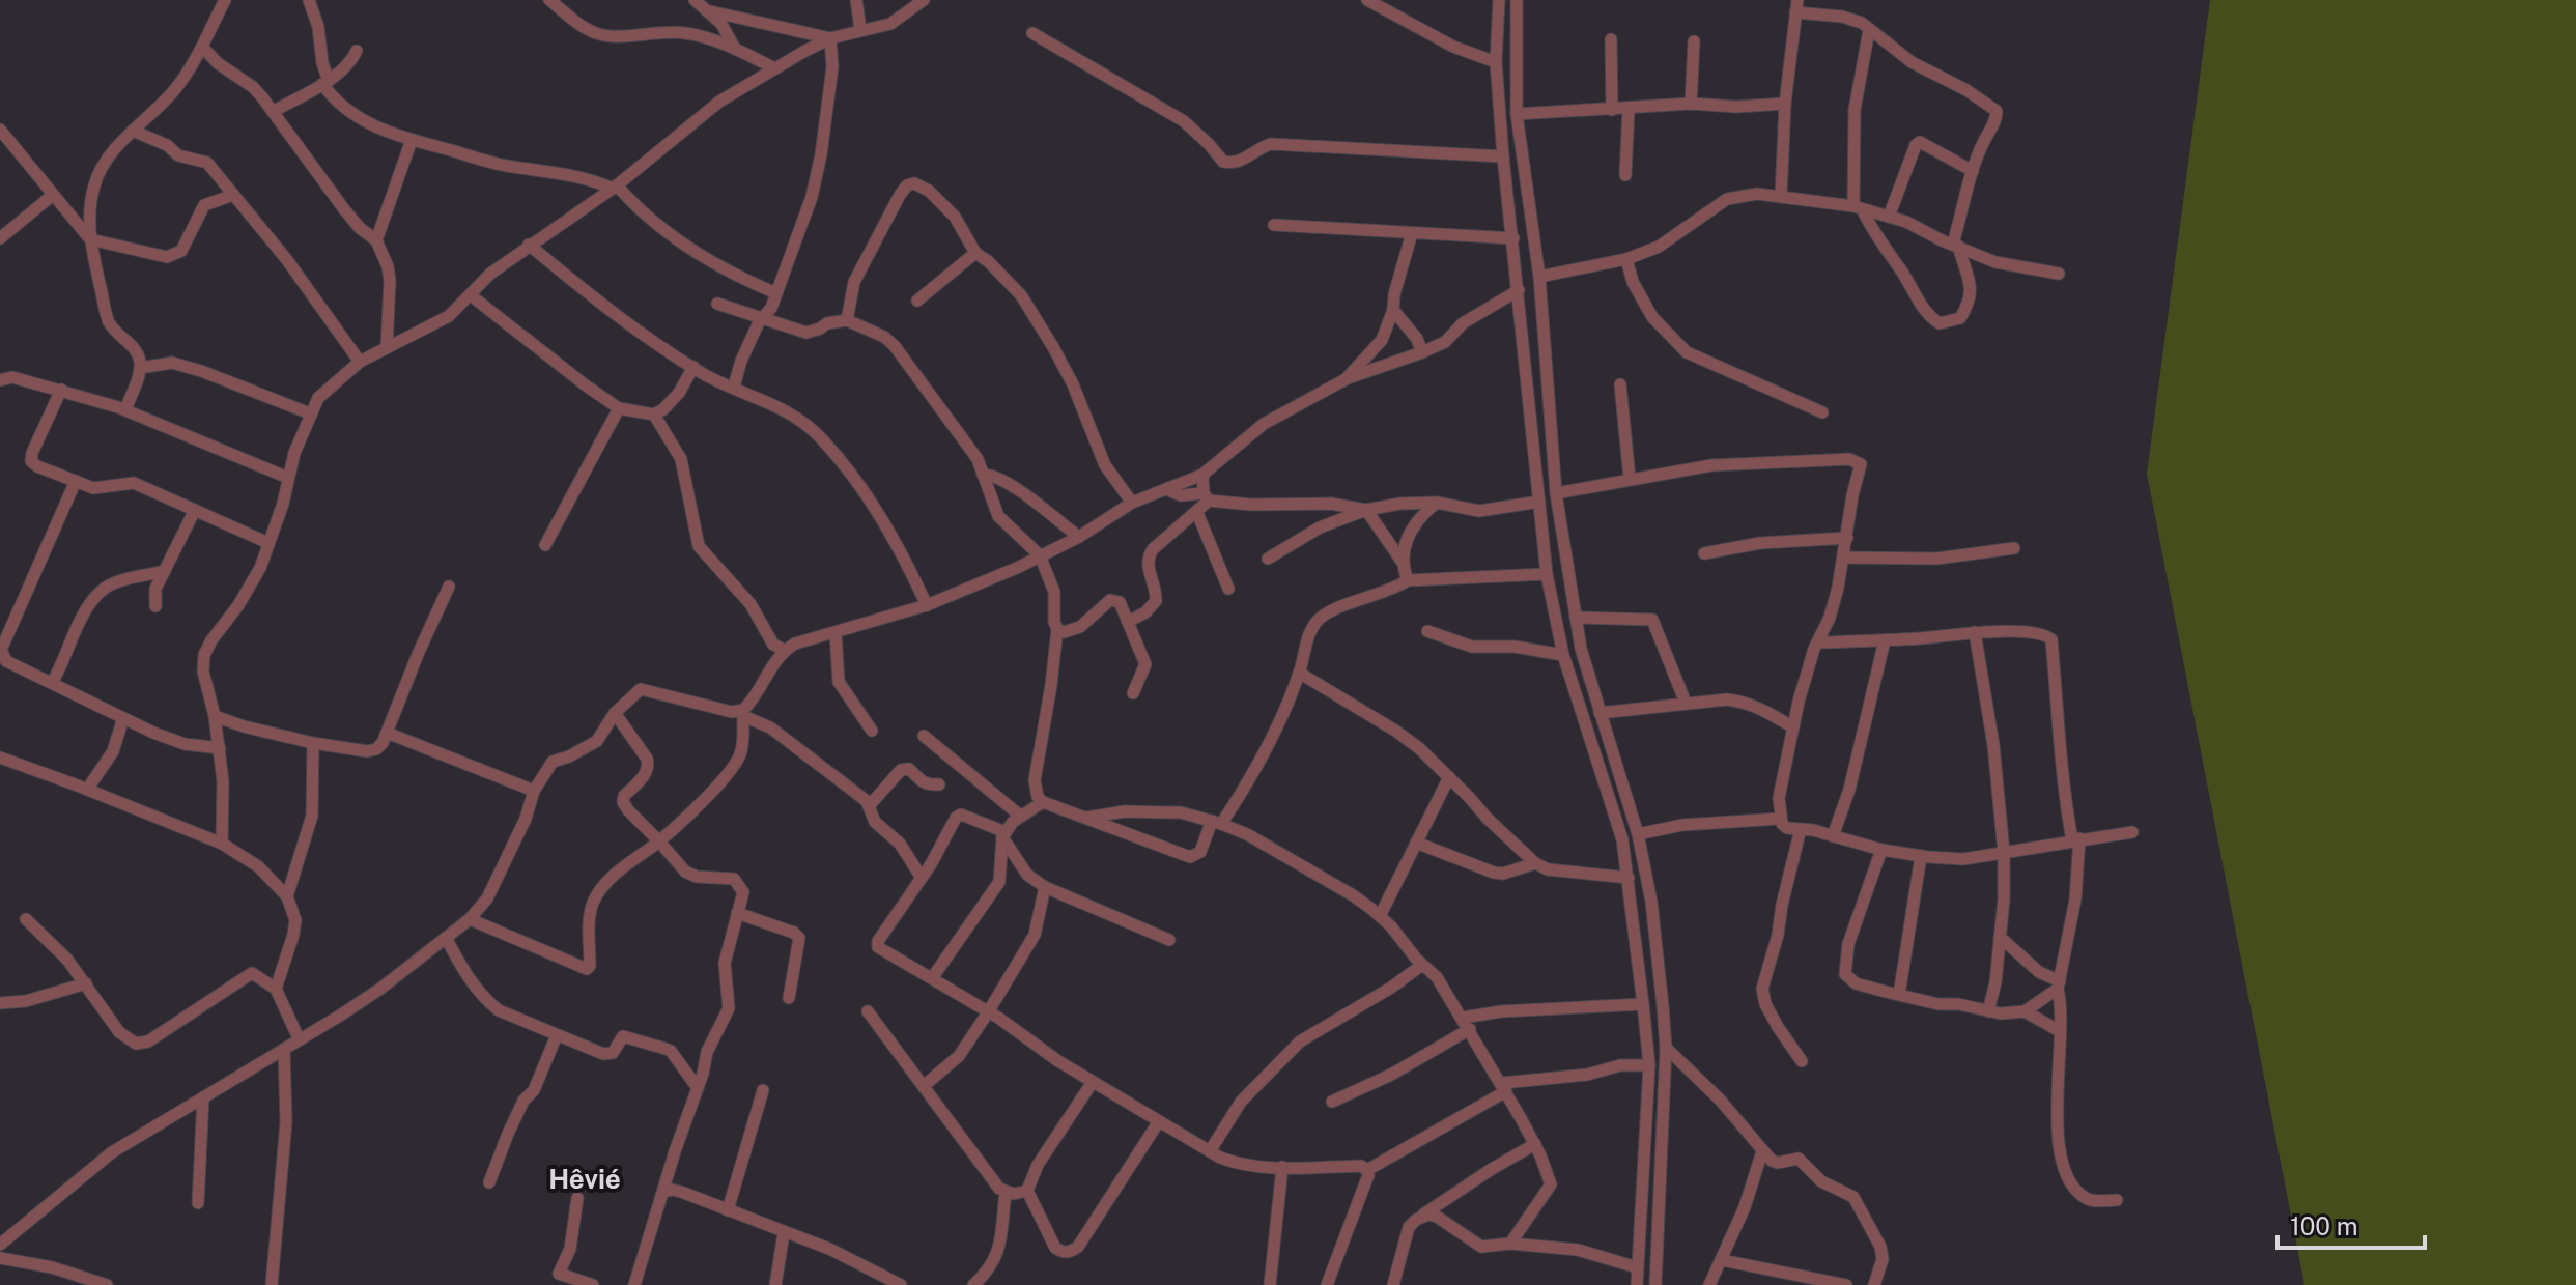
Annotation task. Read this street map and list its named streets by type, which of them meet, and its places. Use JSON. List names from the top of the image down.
{
  "districts": ["Hêvié"],
  "scale_bar": "100 m"
}
